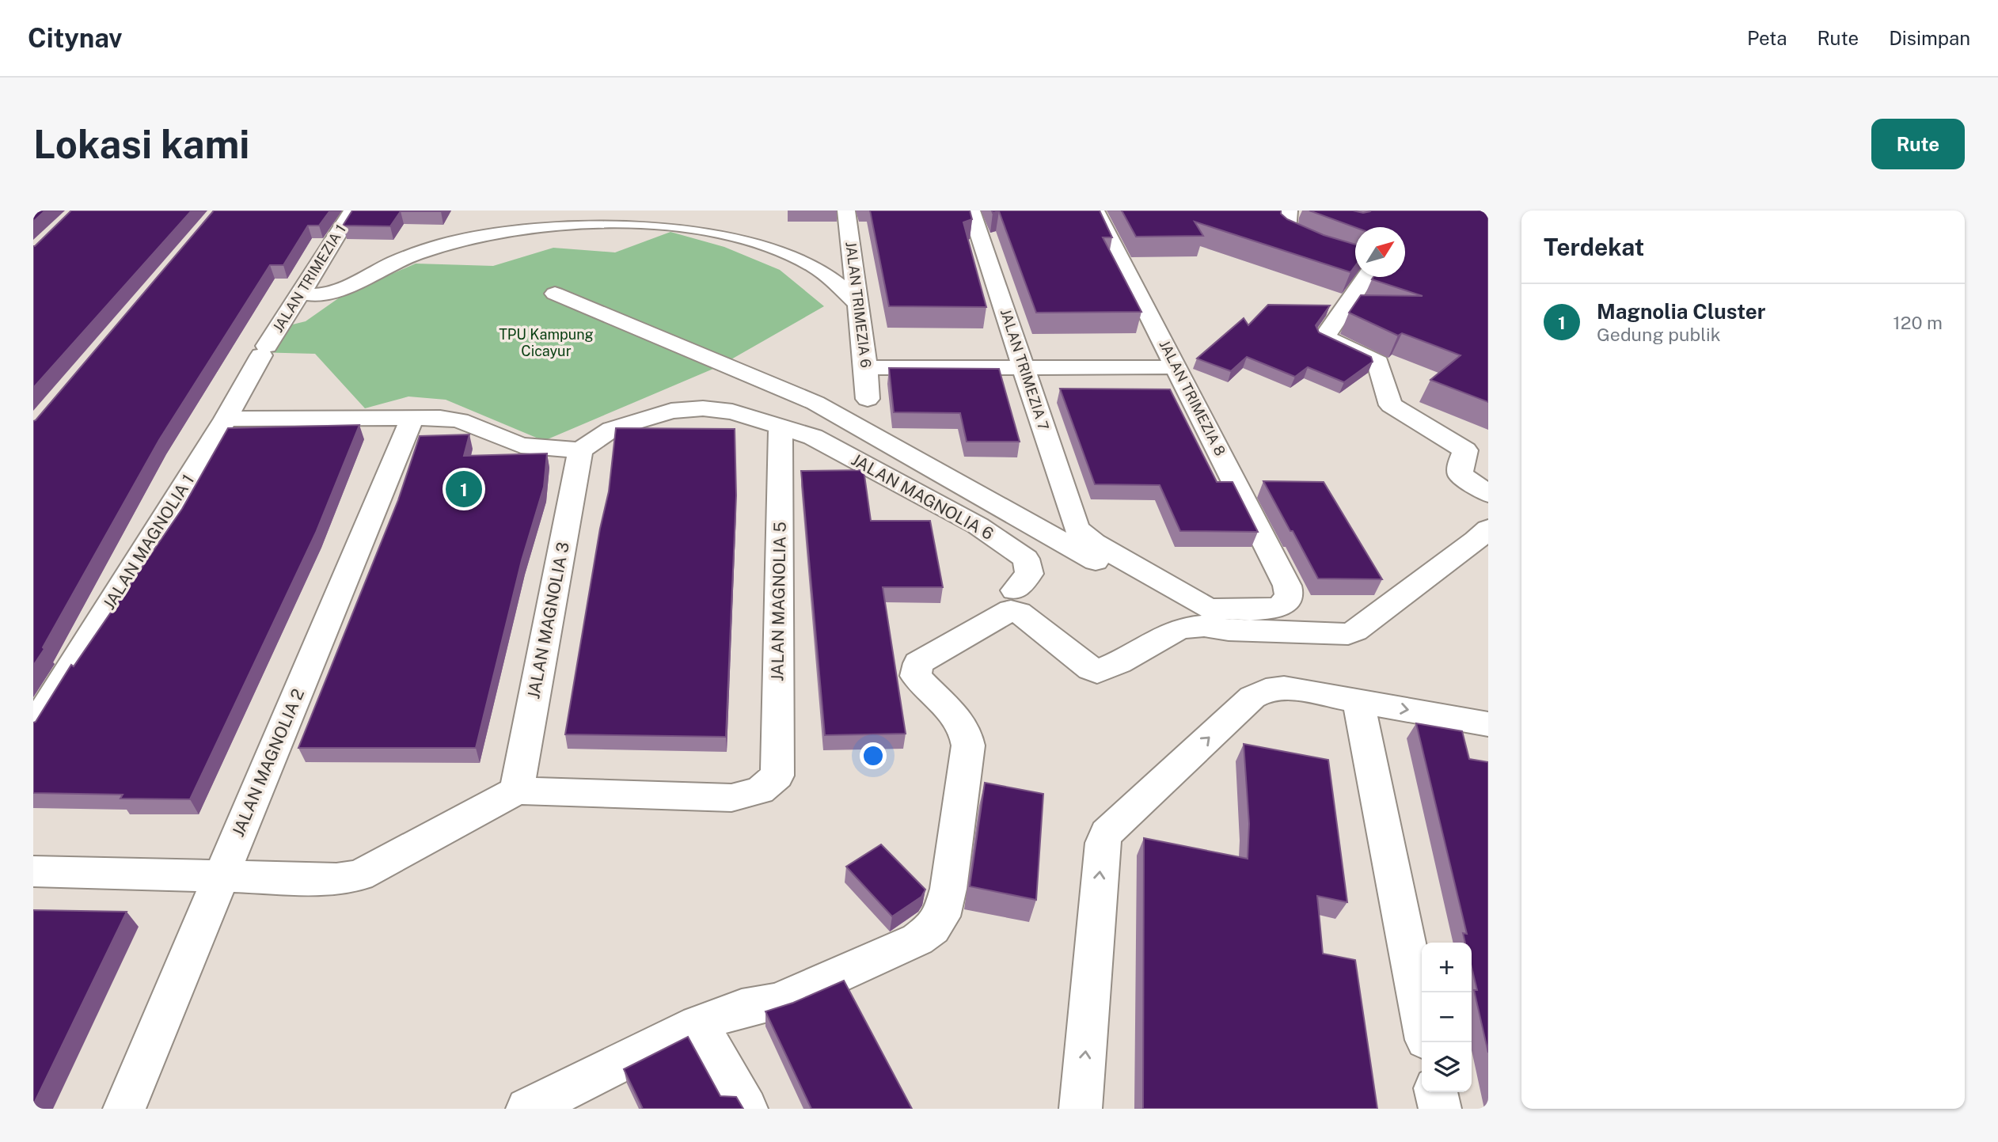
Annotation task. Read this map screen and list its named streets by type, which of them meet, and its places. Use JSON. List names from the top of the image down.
{
  "streets": {
    "street": [
      "JALAN TRIMEZIA 1",
      "JALAN TRIMEZIA 6",
      "JALAN TRIMEZIA 7",
      "JALAN TRIMEZIA 8",
      "JALAN MAGNOLIA 6",
      "JALAN MAGNOLIA 1",
      "JALAN MAGNOLIA 5",
      "JALAN MAGNOLIA 3",
      "JALAN MAGNOLIA 2"
    ]
  },
  "crossings": [
    ["JALAN TRIMEZIA 1", "JALAN MAGNOLIA 1"],
    ["JALAN TRIMEZIA 7", "JALAN TRIMEZIA 8"],
    ["JALAN MAGNOLIA 6", "JALAN MAGNOLIA 5"],
    ["JALAN MAGNOLIA 5", "JALAN MAGNOLIA 3"]
  ],
  "parks": ["TPU Kampung Cicayur"],
  "north": "top right",
  "page": {
    "header": "Citynav",
    "nav": ["Peta", "Rute", "Disimpan"],
    "buttons": "Rute",
    "title": "Lokasi kami",
    "heading": "Terdekat",
    "list": [
      {
        "mark": "1",
        "name": "Magnolia Cluster",
        "note": "Gedung publik",
        "value": "120 m"
      }
    ],
    "pins": "1",
    "map_buttons": ["+", "−"]
  }
}
